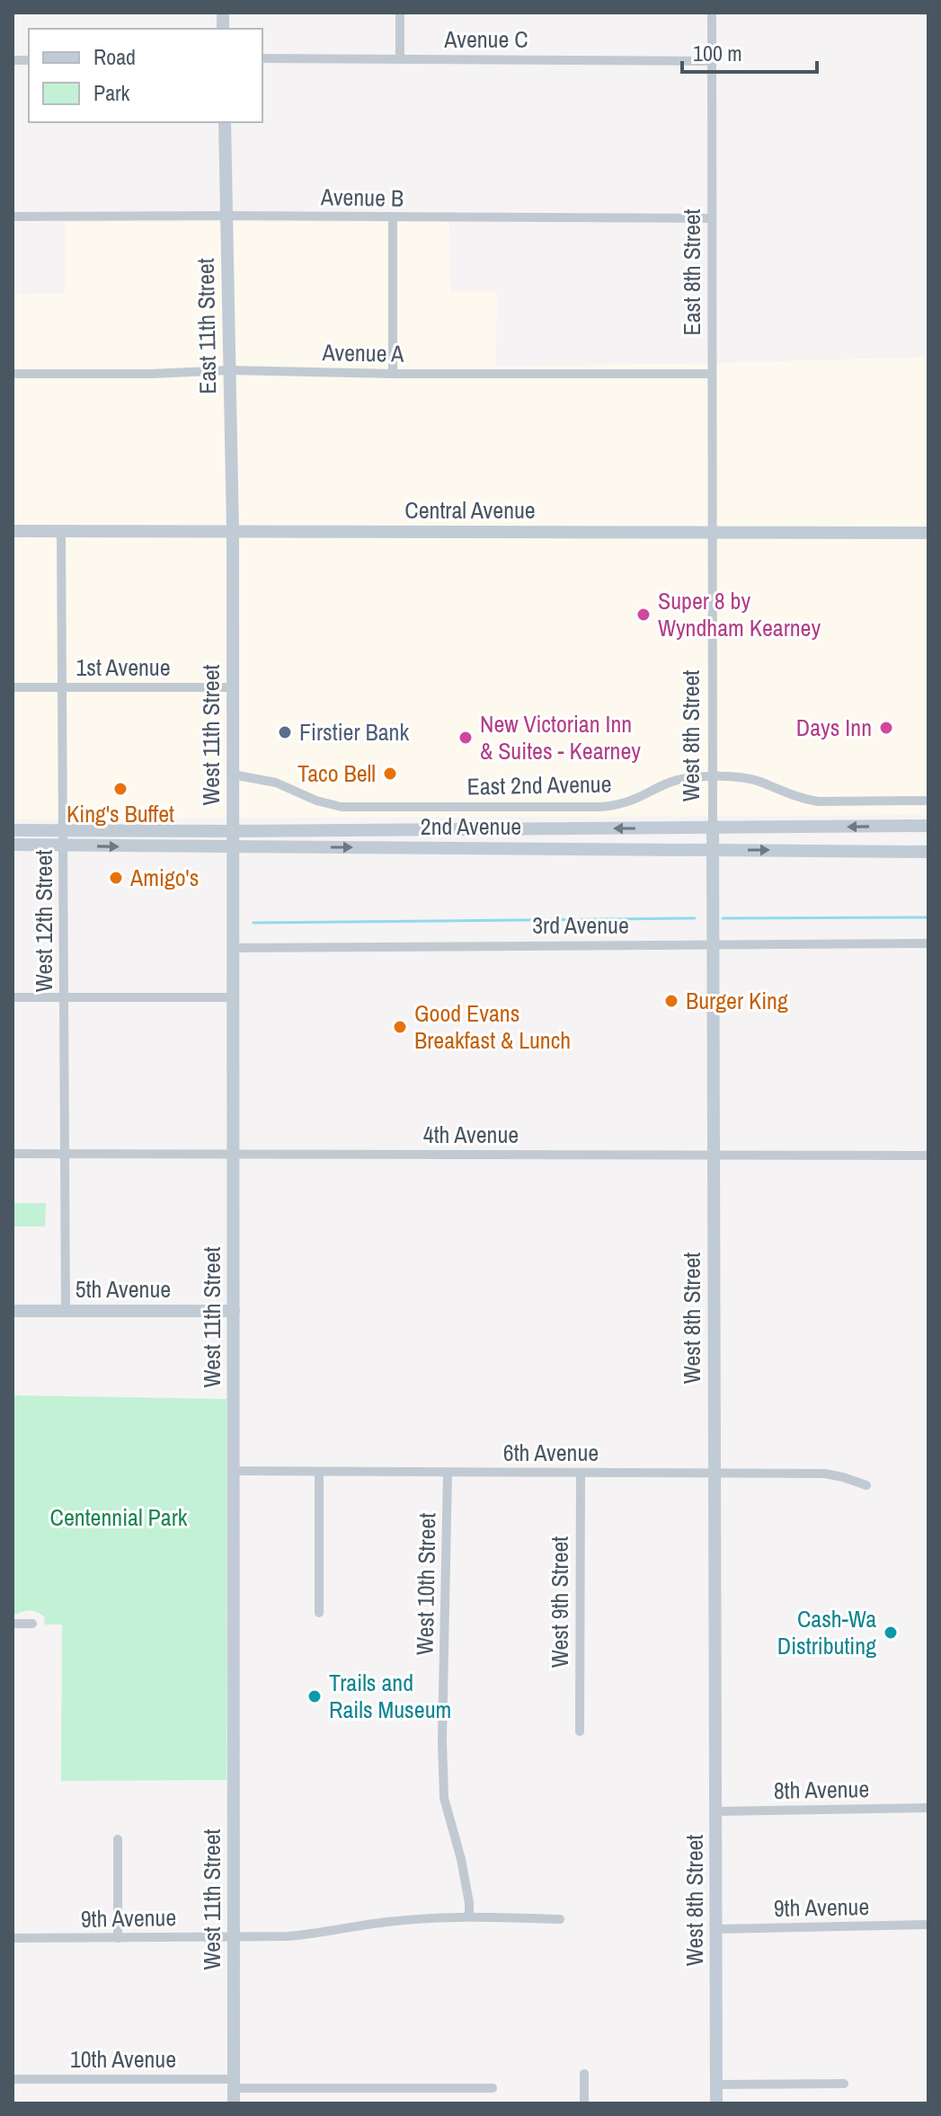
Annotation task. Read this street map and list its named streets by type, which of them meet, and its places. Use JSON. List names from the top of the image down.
{
  "streets": {
    "main road": [
      "East 11th Street",
      "Central Avenue",
      "West 11th Street",
      "West 8th Street",
      "2nd Avenue",
      "5th Avenue"
    ],
    "street": [
      "Avenue C",
      "Avenue B",
      "East 8th Street",
      "Avenue A",
      "1st Avenue",
      "East 2nd Avenue",
      "West 12th Street",
      "3rd Avenue",
      "4th Avenue",
      "6th Avenue",
      "West 10th Street",
      "West 9th Street",
      "8th Avenue",
      "9th Avenue",
      "10th Avenue"
    ]
  },
  "crossings": [
    ["Avenue C", "East 8th Street"],
    ["Avenue B", "East 8th Street"],
    ["Avenue B", "East 11th Street"],
    ["East 8th Street", "Avenue A"],
    ["East 8th Street", "Central Avenue"],
    ["East 8th Street", "West 8th Street"],
    ["East 11th Street", "Avenue A"],
    ["East 11th Street", "Central Avenue"],
    ["East 11th Street", "West 11th Street"],
    ["Central Avenue", "West 11th Street"],
    ["Central Avenue", "West 8th Street"],
    ["Central Avenue", "West 12th Street"],
    ["1st Avenue", "West 11th Street"],
    ["1st Avenue", "West 12th Street"],
    ["West 11th Street", "East 2nd Avenue"],
    ["West 11th Street", "2nd Avenue"],
    ["West 11th Street", "3rd Avenue"],
    ["West 11th Street", "4th Avenue"],
    ["West 11th Street", "5th Avenue"],
    ["West 11th Street", "6th Avenue"],
    ["West 11th Street", "9th Avenue"],
    ["West 11th Street", "10th Avenue"],
    ["West 8th Street", "East 2nd Avenue"],
    ["West 8th Street", "2nd Avenue"],
    ["West 8th Street", "3rd Avenue"],
    ["West 8th Street", "4th Avenue"],
    ["West 8th Street", "6th Avenue"],
    ["West 8th Street", "8th Avenue"],
    ["West 8th Street", "9th Avenue"],
    ["2nd Avenue", "West 12th Street"],
    ["West 12th Street", "4th Avenue"],
    ["West 12th Street", "5th Avenue"],
    ["6th Avenue", "West 10th Street"],
    ["6th Avenue", "West 9th Street"],
    ["West 10th Street", "9th Avenue"]
  ],
  "parks": ["Centennial Park"],
  "places": [
    "Super 8 by Wyndham Kearney",
    "Days Inn",
    "Firstier Bank",
    "New Victorian Inn & Suites - Kearney",
    "Taco Bell",
    "King's Buffet",
    "Amigo's",
    "Burger King",
    "Good Evans Breakfast & Lunch",
    "Cash-Wa Distributing",
    "Trails and Rails Museum"
  ],
  "legend": ["Road", "Park"],
  "scale_bar": "100 m"
}
